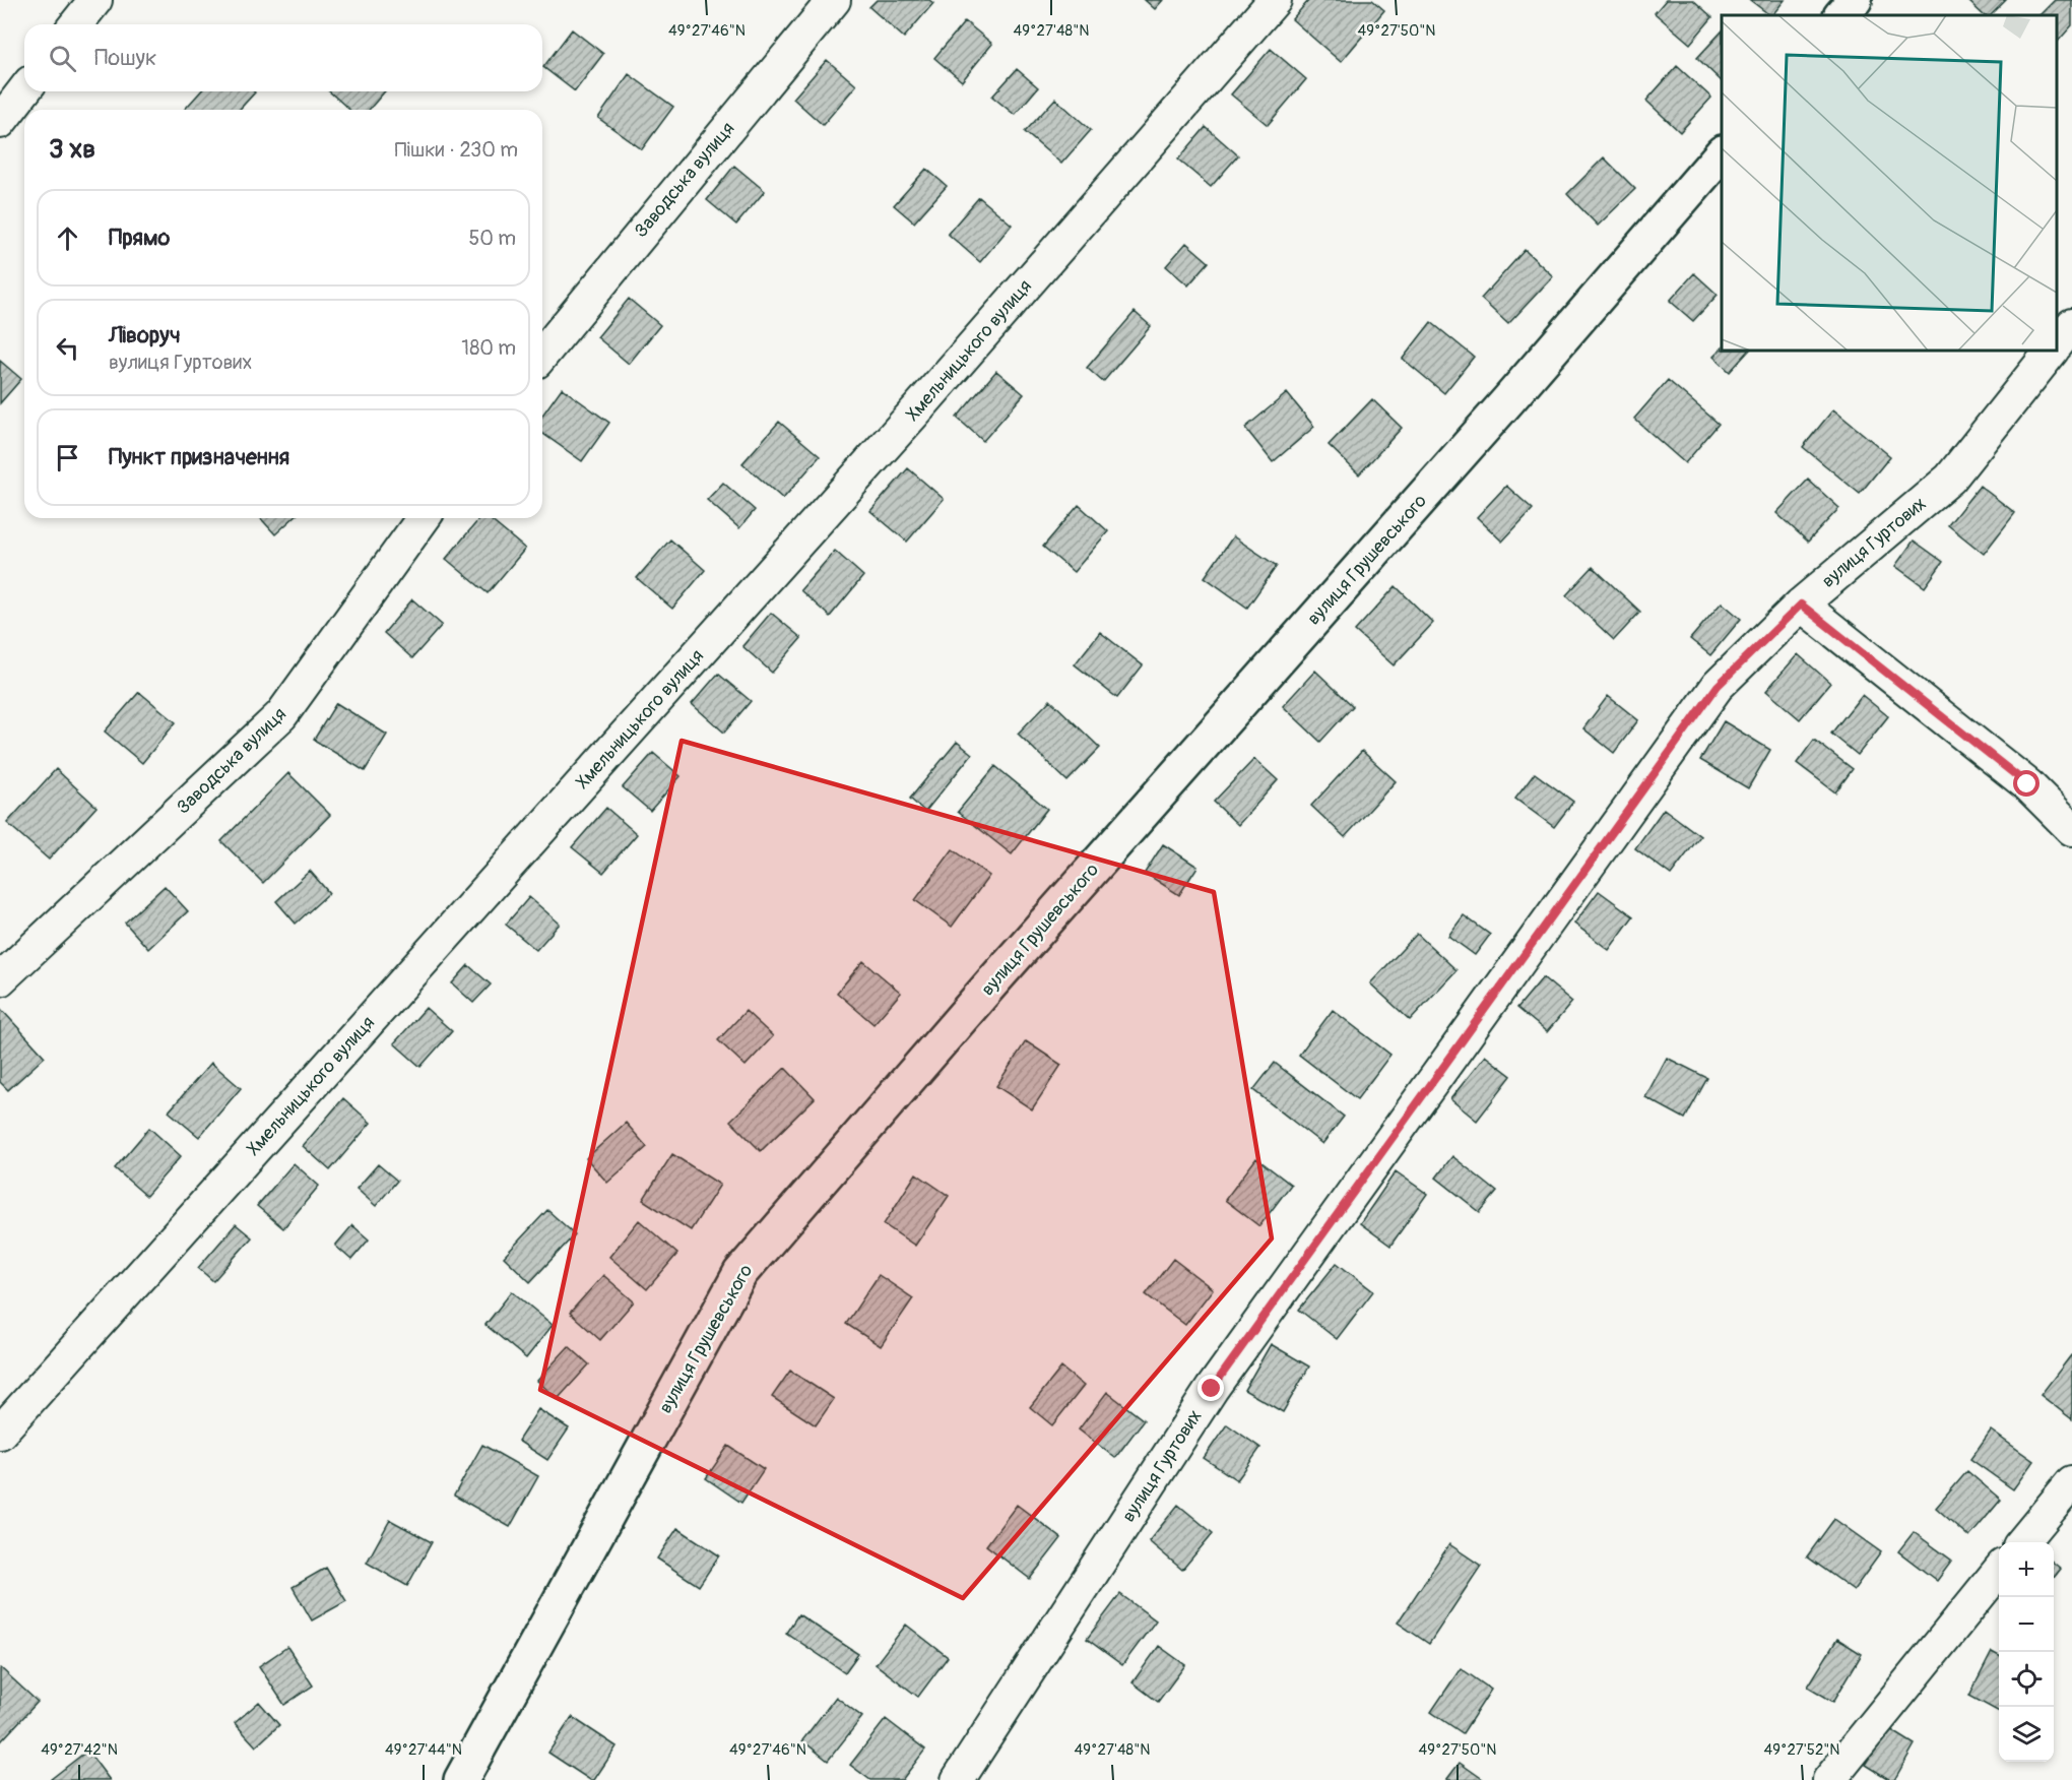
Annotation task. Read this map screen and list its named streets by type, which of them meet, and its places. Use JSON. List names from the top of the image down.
{
  "streets": {
    "street": [
      "Заводська вулиця",
      "Хмельницького вулиця",
      "вулиця Гуртових",
      "вулиця Грушевського"
    ]
  },
  "page": {
    "search": "Пошук",
    "heading": ["3 хв", "Пішки · 230 m"],
    "list": [
      ["Прямо", "50 m"],
      ["Ліворуч", "вулиця Гуртових", "180 m"],
      "Пункт призначення"
    ],
    "map_buttons": ["+", "−"]
  },
  "coordinates": [
    "49°27'46\"N",
    "49°27'48\"N",
    "49°27'50\"N",
    "49°27'42\"N",
    "49°27'44\"N",
    "49°27'52\"N"
  ]
}
